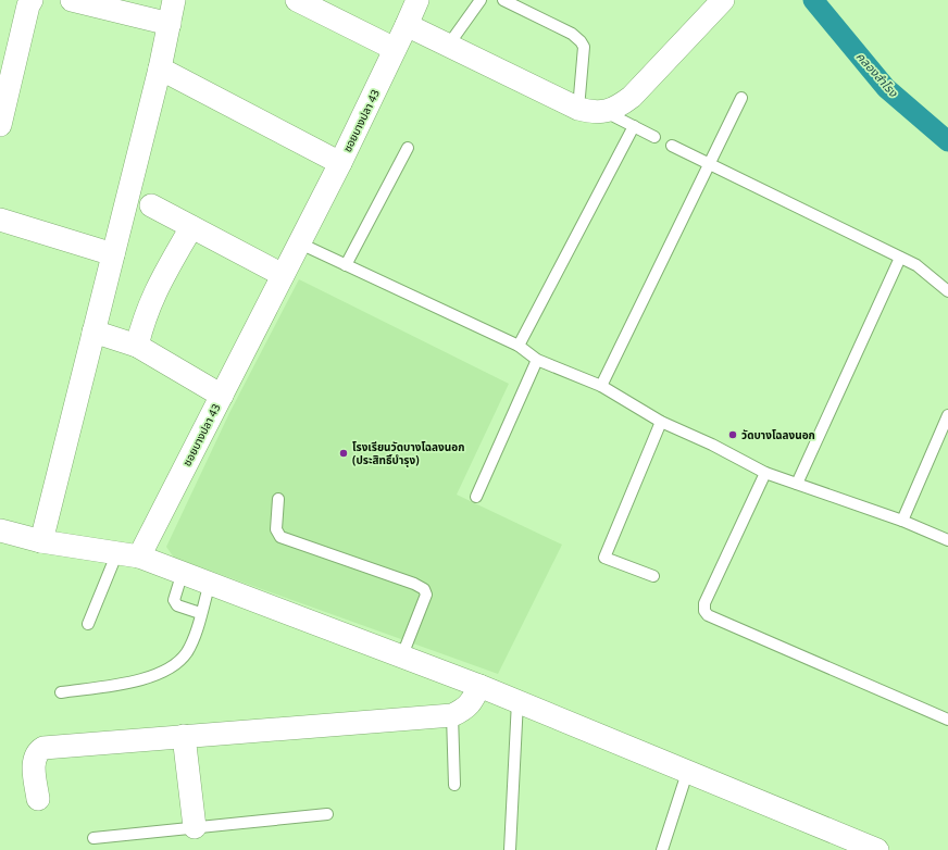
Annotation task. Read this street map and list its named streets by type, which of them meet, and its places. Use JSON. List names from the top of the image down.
{
  "streets": {
    "street": ["ซอยบางปลา 43"]
  },
  "water": ["คลองสำโรง"],
  "places": ["วัดบางโฉลงนอก", "โรงเรียนวัดบางโฉลงนอก (ประสิทธิ์บำรุง)"]
}
